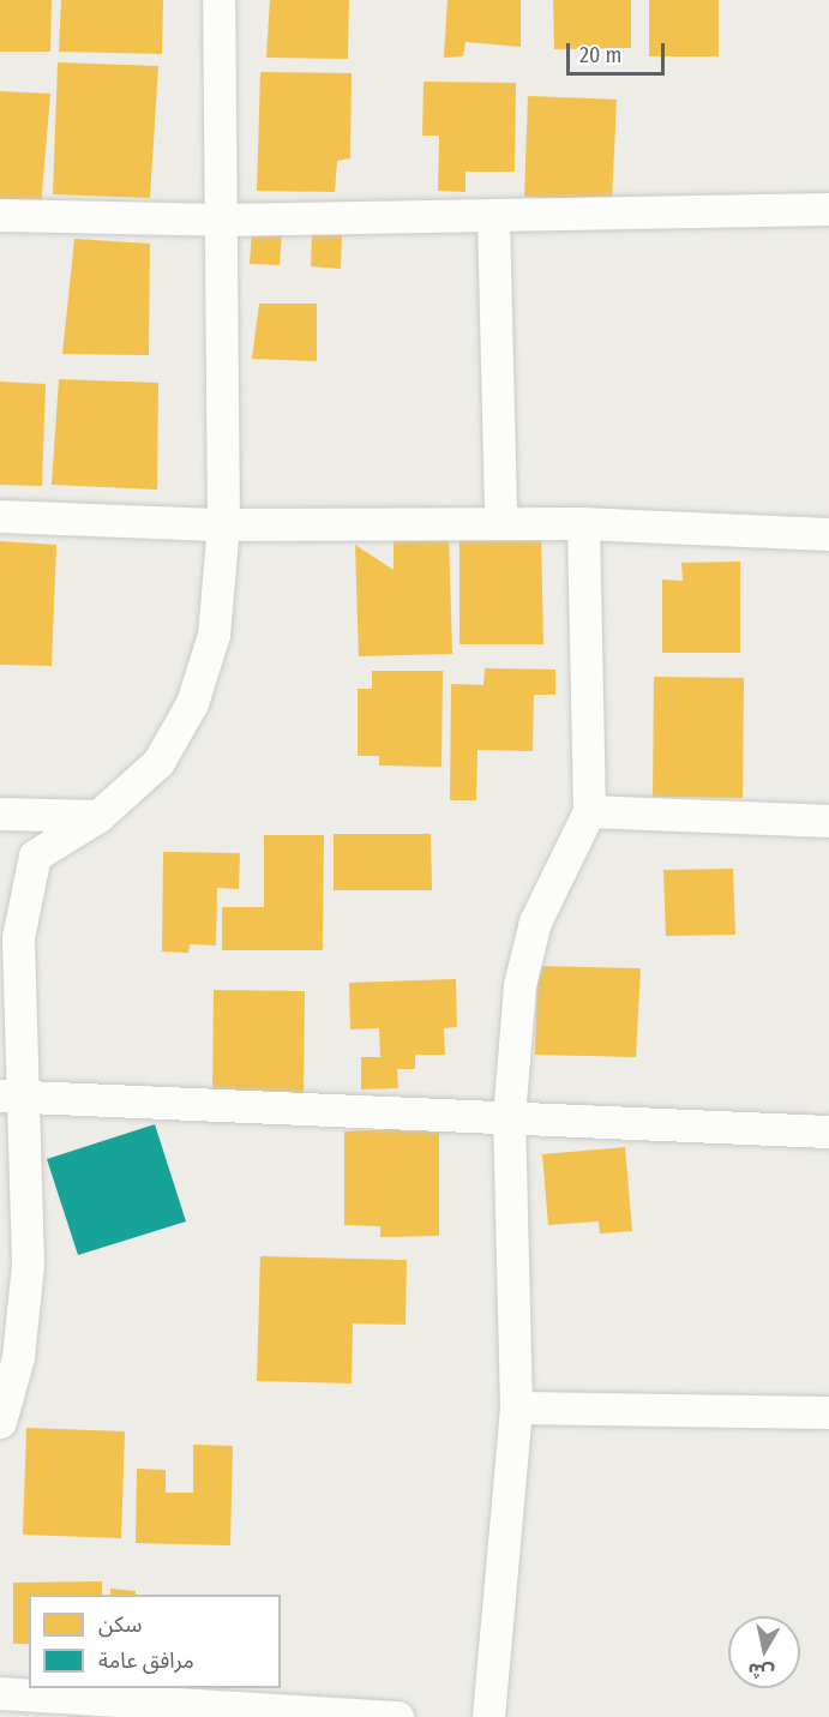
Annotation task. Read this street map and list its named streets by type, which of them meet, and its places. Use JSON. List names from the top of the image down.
{
  "legend": ["سكن", "مرافق عامة"],
  "scale_bar": "20 m",
  "north": "bottom"
}
